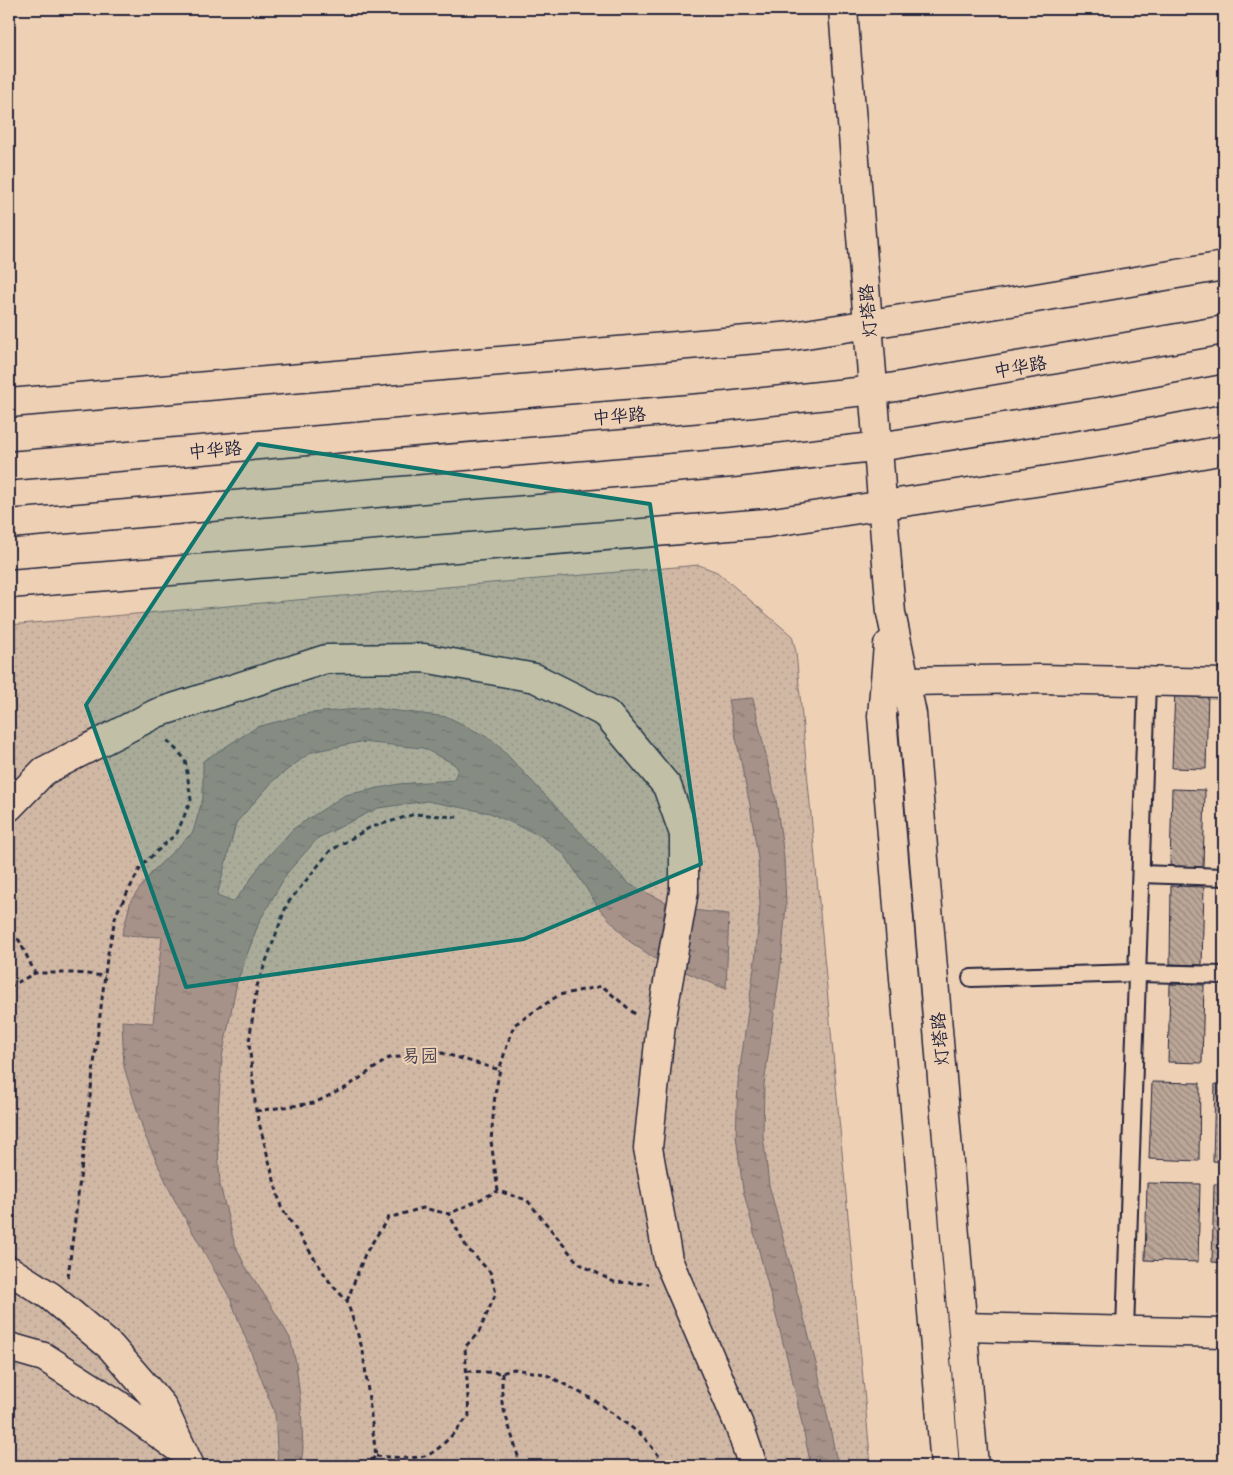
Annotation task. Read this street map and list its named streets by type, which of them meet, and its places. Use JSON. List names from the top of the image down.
{
  "streets": {
    "main road": ["灯塔路", "中华路"]
  },
  "crossings": [
    ["灯塔路", "中华路"]
  ],
  "parks": ["易园"]
}
